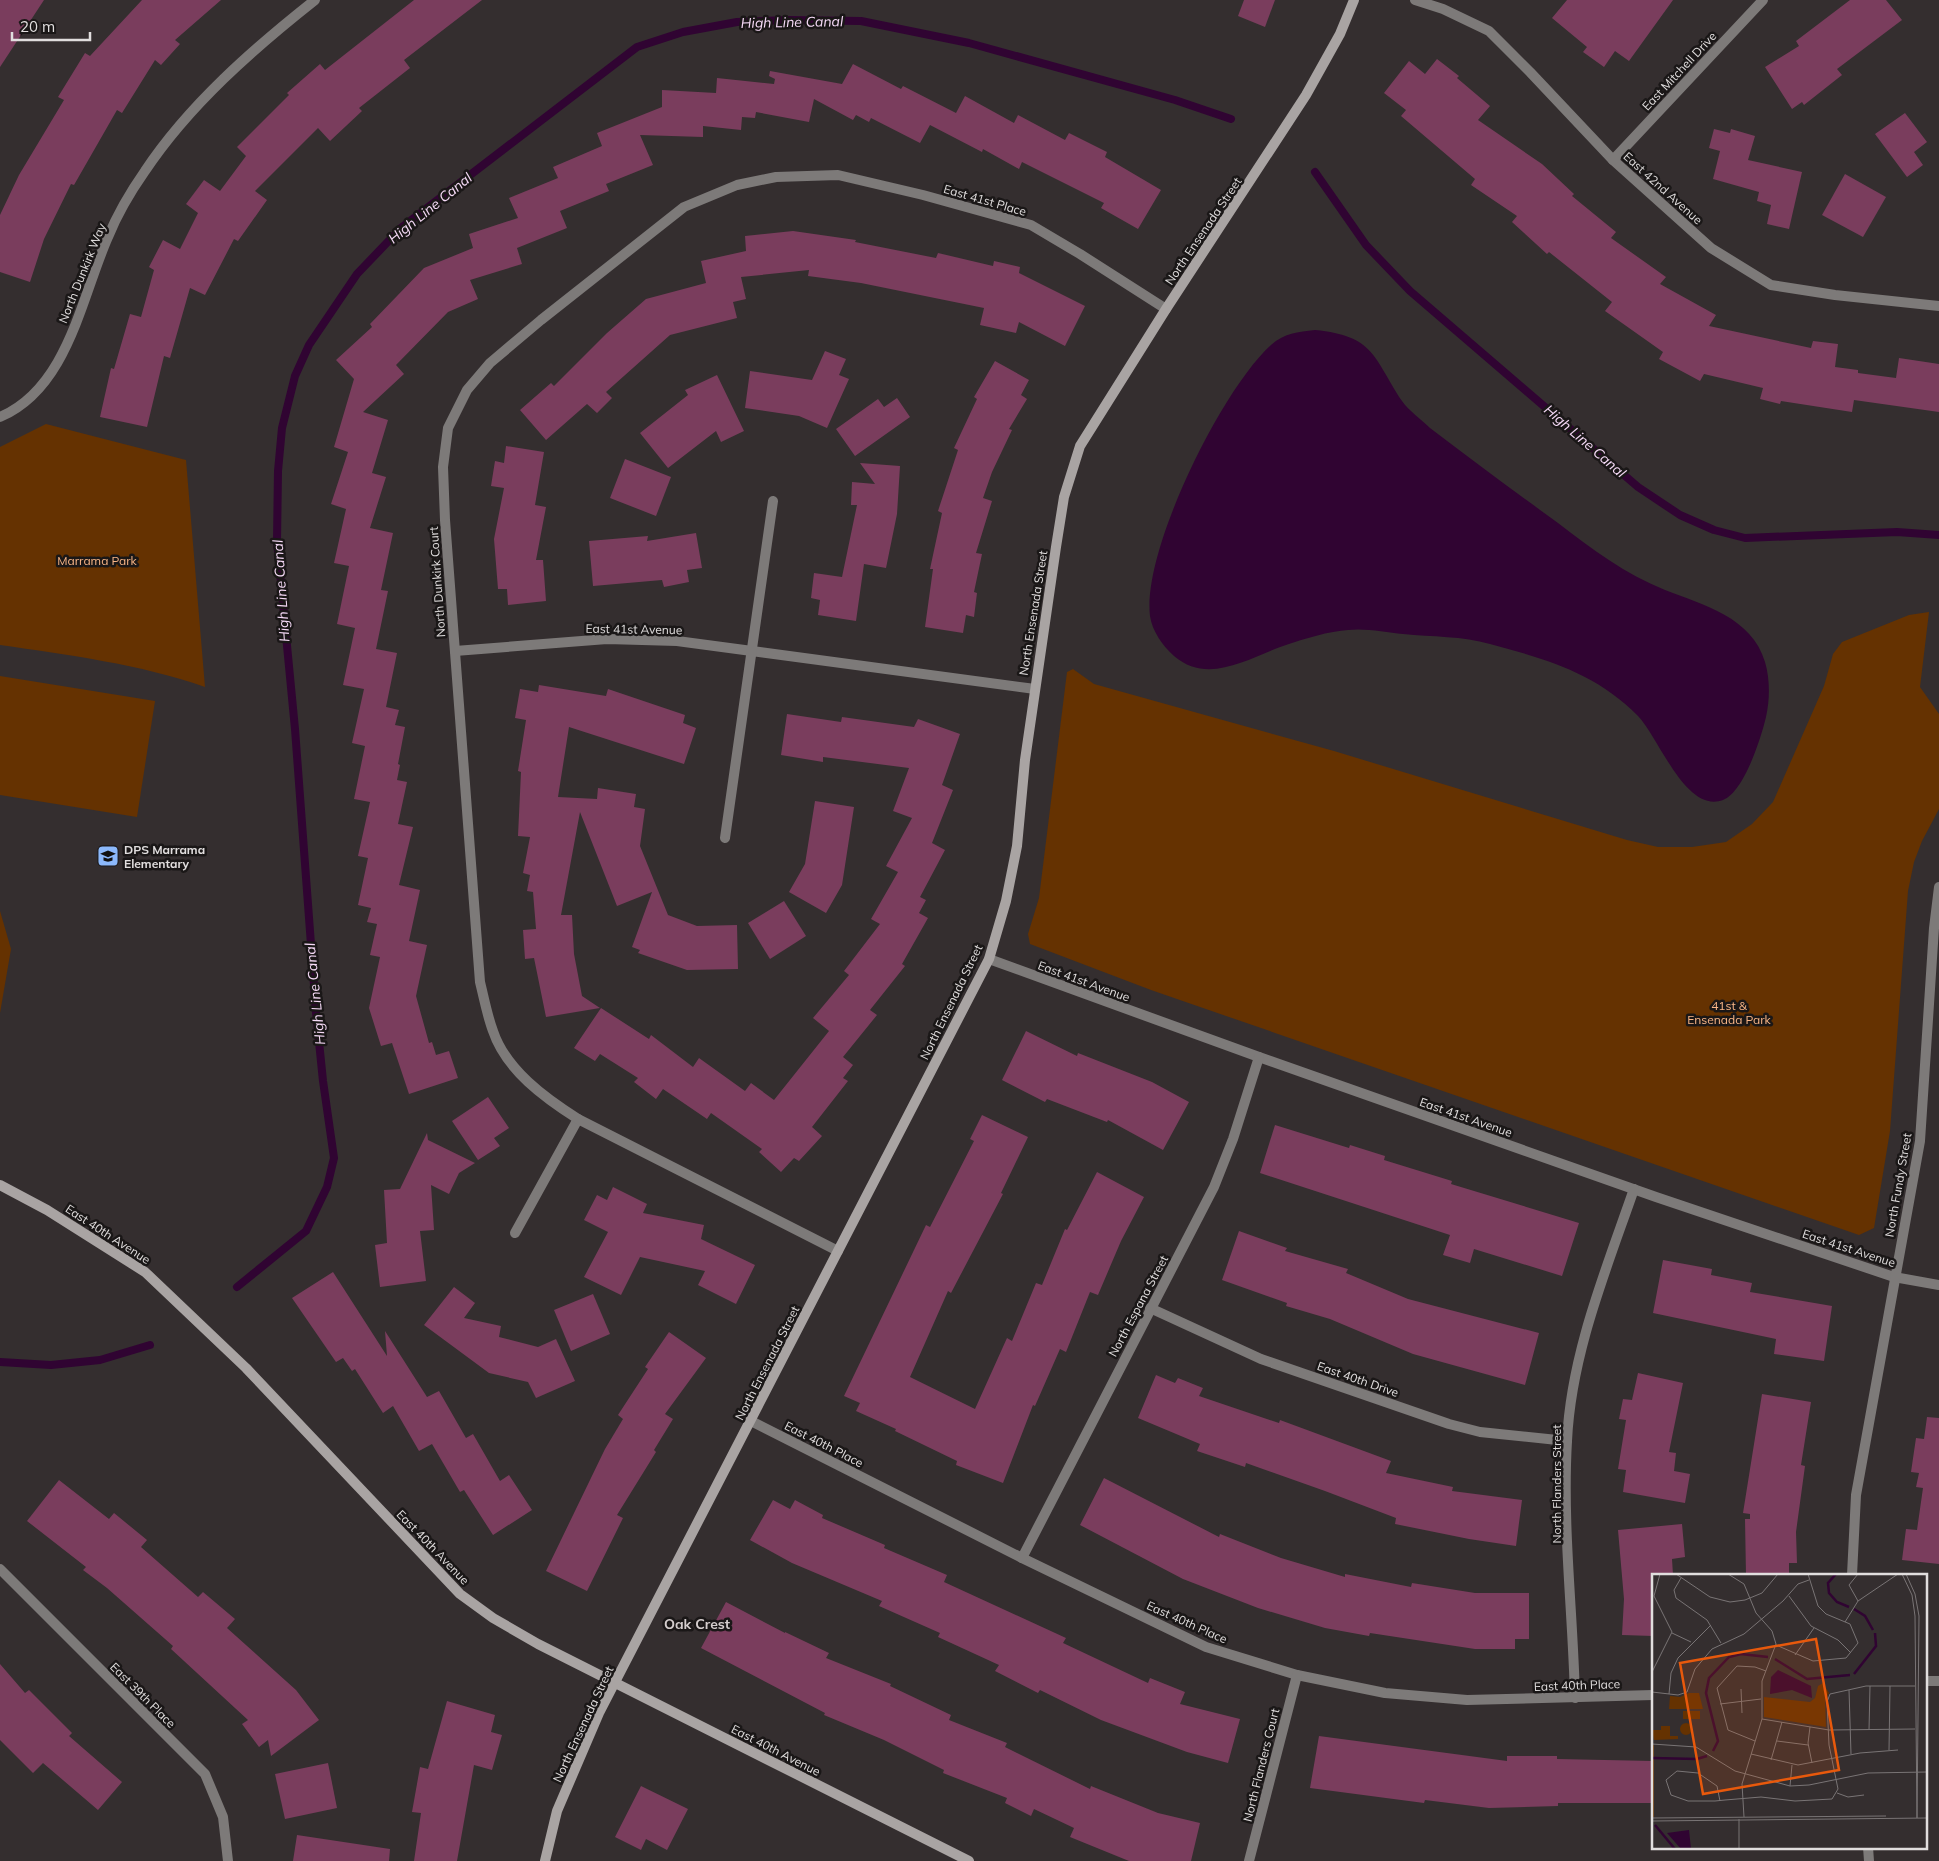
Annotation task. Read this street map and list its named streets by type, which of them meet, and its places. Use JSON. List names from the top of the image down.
{
  "streets": {
    "street": [
      "East Mitchell Drive",
      "East 42nd Avenue",
      "East 41st Place",
      "North Ensenada Street",
      "North Dunkirk Way",
      "North Dunkirk Court",
      "East 41st Avenue",
      "North Fundy Street",
      "East 40th Avenue",
      "North Espana Street",
      "East 40th Drive",
      "East 40th Place",
      "North Flanders Street",
      "East 39th Place",
      "North Flanders Court"
    ]
  },
  "crossings": [
    ["East Mitchell Drive", "East 42nd Avenue"],
    ["East 41st Place", "North Ensenada Street"],
    ["East 41st Place", "North Dunkirk Court"],
    ["North Ensenada Street", "East 41st Avenue"],
    ["North Ensenada Street", "East 40th Avenue"],
    ["North Ensenada Street", "East 40th Place"],
    ["North Dunkirk Court", "East 41st Avenue"],
    ["East 41st Avenue", "North Fundy Street"],
    ["East 41st Avenue", "North Espana Street"],
    ["East 41st Avenue", "North Flanders Street"],
    ["North Espana Street", "East 40th Drive"],
    ["North Espana Street", "East 40th Place"],
    ["East 40th Drive", "North Flanders Street"],
    ["East 40th Place", "North Flanders Street"],
    ["East 40th Place", "North Flanders Court"]
  ],
  "districts": ["Oak Crest"],
  "water": ["High Line Canal"],
  "parks": ["Marrama Park", "41st & Ensenada Park"],
  "places": {
    "school or university": ["DPS Marrama Elementary"]
  },
  "scale_bar": "20 m"
}
